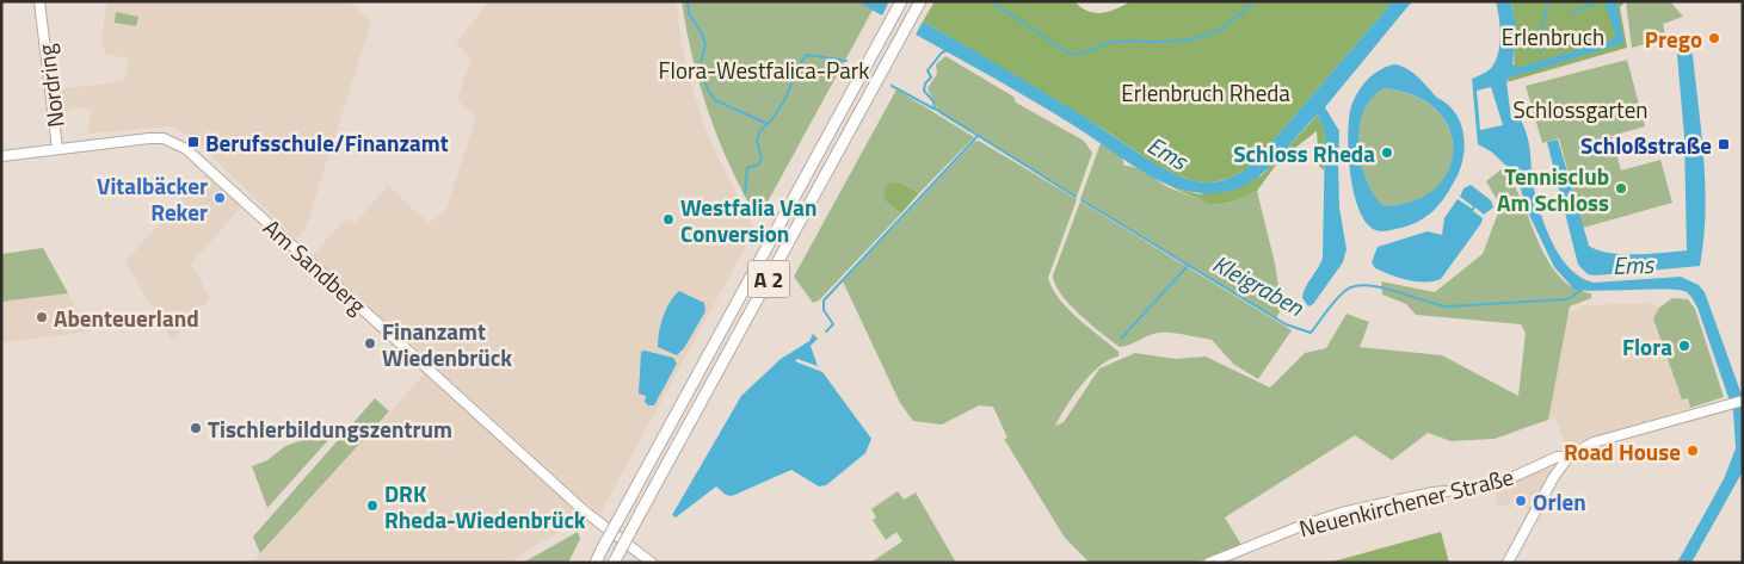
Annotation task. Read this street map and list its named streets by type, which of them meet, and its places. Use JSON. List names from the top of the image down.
{
  "streets": {
    "highway": ["A 2"],
    "main road": ["Nordring", "Am Sandberg", "Neuenkirchener Straße"]
  },
  "crossings": [
    ["Nordring", "Am Sandberg"]
  ],
  "water": ["Ems", "Kleigraben"],
  "parks": [
    "Erlenbruch",
    "Flora-Westfalica-Park",
    "Erlenbruch Rheda",
    "Schlossgarten"
  ],
  "places": {
    "other": [
      "Prego",
      "Schloss Rheda",
      "Tennisclub Am Schloss",
      "Vitalbäcker Reker",
      "Westfalia Van Conversion",
      "Abenteuerland",
      "Finanzamt Wiedenbrück",
      "Flora",
      "Tischlerbildungszentrum",
      "Road House",
      "Orlen",
      "DRK Rheda-Wiedenbrück"
    ],
    "transit": ["Berufsschule/Finanzamt", "Schloßstraße"]
  }
}
